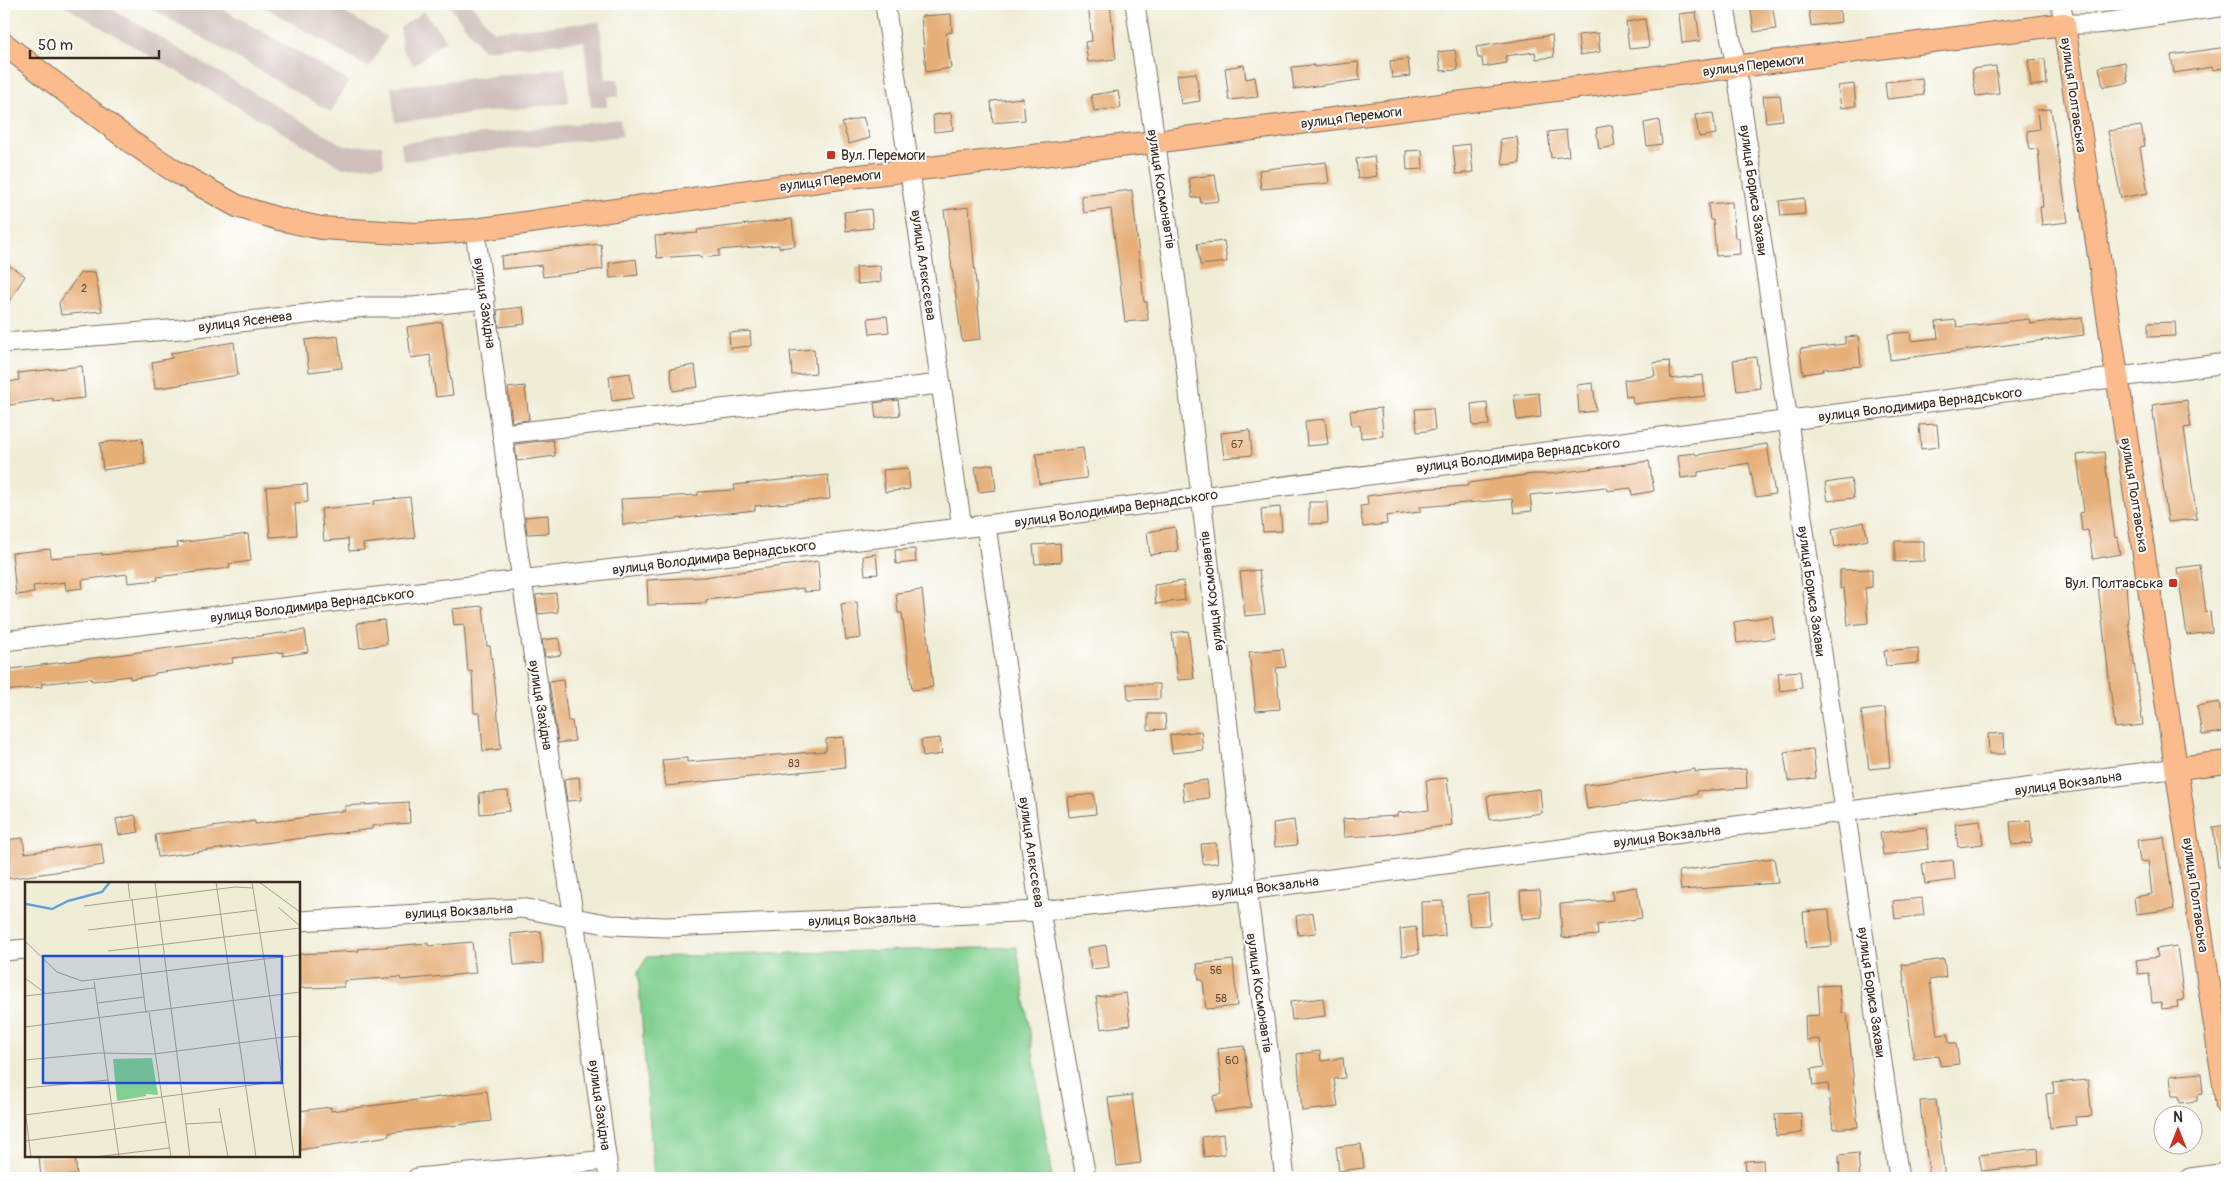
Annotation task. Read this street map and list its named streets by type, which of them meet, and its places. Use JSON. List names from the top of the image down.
{
  "streets": {
    "main road": ["вулиця Перемоги", "вулиця Полтавська", "вулиця Вокзальна"],
    "street": [
      "вулиця Космонавтів",
      "вулиця Бориса Захави",
      "вулиця Алєксєєва",
      "вулиця Західна",
      "вулиця Ясенева",
      "вулиця Володимира Вернадського"
    ]
  },
  "crossings": [
    ["вулиця Перемоги", "вулиця Полтавська"],
    ["вулиця Перемоги", "вулиця Космонавтів"],
    ["вулиця Перемоги", "вулиця Бориса Захави"],
    ["вулиця Перемоги", "вулиця Алєксєєва"],
    ["вулиця Перемоги", "вулиця Західна"],
    ["вулиця Полтавська", "вулиця Володимира Вернадського"],
    ["вулиця Полтавська", "вулиця Вокзальна"],
    ["вулиця Космонавтів", "вулиця Володимира Вернадського"],
    ["вулиця Космонавтів", "вулиця Вокзальна"],
    ["вулиця Бориса Захави", "вулиця Володимира Вернадського"],
    ["вулиця Бориса Захави", "вулиця Вокзальна"],
    ["вулиця Алєксєєва", "вулиця Володимира Вернадського"],
    ["вулиця Алєксєєва", "вулиця Вокзальна"],
    ["вулиця Західна", "вулиця Ясенева"],
    ["вулиця Західна", "вулиця Володимира Вернадського"],
    ["вулиця Західна", "вулиця Вокзальна"]
  ],
  "places": {
    "transit": ["Вул. Перемоги", "Вул. Полтавська"]
  },
  "house_numbers": [
    "2",
    "67",
    "83",
    "56",
    "58",
    "60"
  ],
  "scale_bar": "50 m",
  "north": "top"
}
